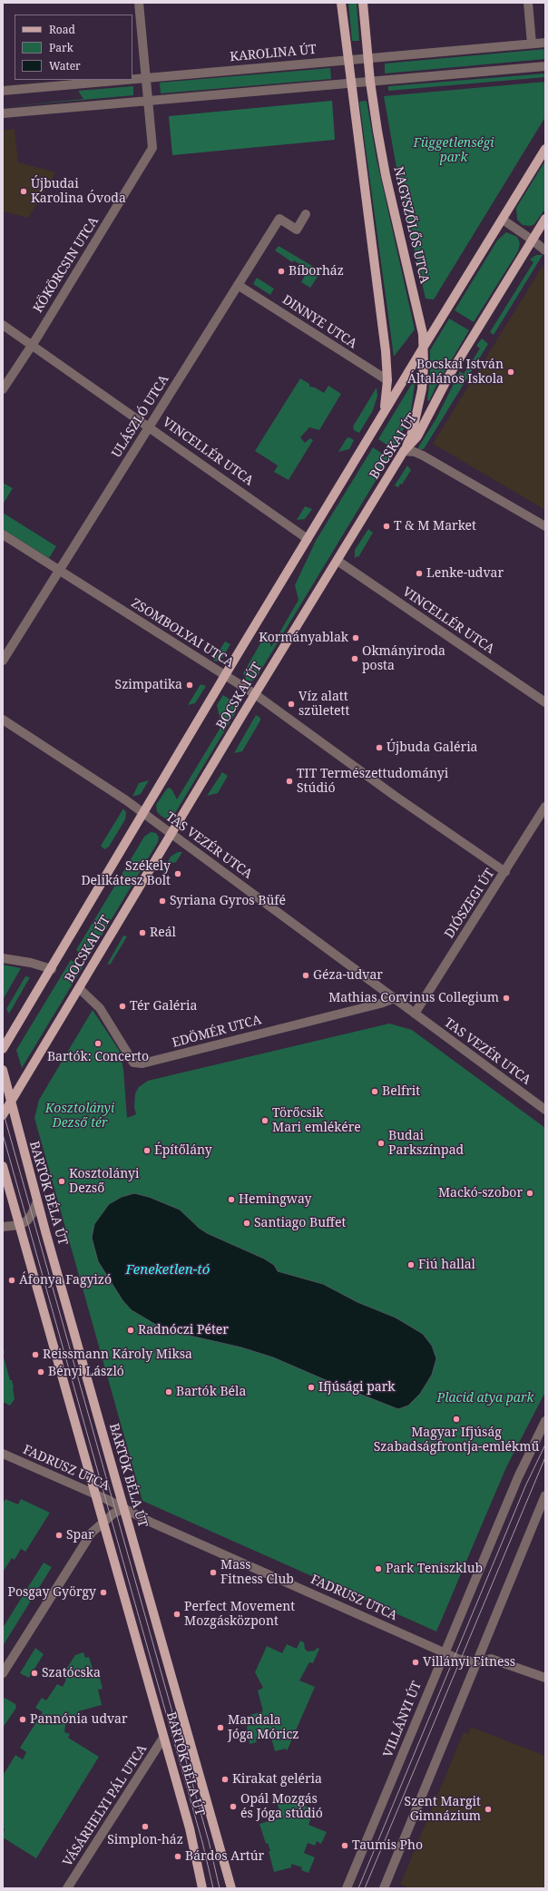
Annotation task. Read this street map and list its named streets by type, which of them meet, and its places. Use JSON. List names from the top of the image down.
{
  "streets": {
    "main road": ["NAGYSZŐLŐS UTCA", "BOCSKAI ÚT", "BARTÓK BÉLA ÚT"],
    "street": [
      "KAROLINA ÚT",
      "KÖKÖRCSIN UTCA",
      "DINNYE UTCA",
      "ULÁSZLÓ UTCA",
      "VINCELLÉR UTCA",
      "ZSOMBOLYAI UTCA",
      "TAS VEZÉR UTCA",
      "DIÓSZEGI ÚT",
      "EDÖMÉR UTCA",
      "FADRUSZ UTCA",
      "VILLÁNYI ÚT",
      "VÁSÁRHELYI PÁL UTCA"
    ]
  },
  "crossings": [
    ["KAROLINA ÚT", "NAGYSZŐLŐS UTCA"],
    ["KAROLINA ÚT", "KÖKÖRCSIN UTCA"],
    ["NAGYSZŐLŐS UTCA", "BOCSKAI ÚT"],
    ["KÖKÖRCSIN UTCA", "VINCELLÉR UTCA"],
    ["DINNYE UTCA", "ULÁSZLÓ UTCA"],
    ["DINNYE UTCA", "BOCSKAI ÚT"],
    ["ULÁSZLÓ UTCA", "VINCELLÉR UTCA"],
    ["ULÁSZLÓ UTCA", "ZSOMBOLYAI UTCA"],
    ["BOCSKAI ÚT", "VINCELLÉR UTCA"],
    ["BOCSKAI ÚT", "ZSOMBOLYAI UTCA"],
    ["BOCSKAI ÚT", "TAS VEZÉR UTCA"],
    ["BOCSKAI ÚT", "EDÖMÉR UTCA"],
    ["BOCSKAI ÚT", "BARTÓK BÉLA ÚT"],
    ["ZSOMBOLYAI UTCA", "DIÓSZEGI ÚT"],
    ["TAS VEZÉR UTCA", "DIÓSZEGI ÚT"],
    ["TAS VEZÉR UTCA", "EDÖMÉR UTCA"],
    ["BARTÓK BÉLA ÚT", "FADRUSZ UTCA"],
    ["BARTÓK BÉLA ÚT", "VÁSÁRHELYI PÁL UTCA"],
    ["FADRUSZ UTCA", "VILLÁNYI ÚT"]
  ],
  "water": ["Feneketlen-tó"],
  "parks": ["Függetlenségi park", "Kosztolányi Dezső tér", "Placid atya park"],
  "places": [
    "Újbudai Karolina Óvoda",
    "Bíborház",
    "Bocskai István Általános Iskola",
    "T & M Market",
    "Lenke-udvar",
    "Kormányablak",
    "Okmányiroda posta",
    "Szimpatika",
    "Víz alatt született",
    "Újbuda Galéria",
    "TIT Természettudományi Stúdió",
    "Székely Delikátesz Bolt",
    "Syriana Gyros Büfé",
    "Reál",
    "Géza-udvar",
    "Mathias Corvinus Collegium",
    "Tér Galéria",
    "Bartók: Concerto",
    "Belfrit",
    "Törőcsik Mari emlékére",
    "Budai Parkszínpad",
    "Építőlány",
    "Kosztolányi Dezső",
    "Mackó-szobor",
    "Hemingway",
    "Santiago Buffet",
    "Fiú hallal",
    "Áfonya Fagyizó",
    "Radnóczi Péter",
    "Reissmann Károly Miksa",
    "Bényi László",
    "Ifjúsági park",
    "Bartók Béla",
    "Magyar Ifjúság Szabadságfrontja-emlékmű",
    "Spar",
    "Park Teniszklub",
    "Mass Fitness Club",
    "Posgay György",
    "Perfect Movement Mozgásközpont",
    "Villányi Fitness",
    "Szatócska",
    "Pannónia udvar",
    "Mandala Jóga Móricz",
    "Kirakat geléria",
    "Opál Mozgás és Jóga stúdió",
    "Szent Margit Gimnázium",
    "Simplon-ház",
    "Taumis Pho",
    "Bárdos Artúr"
  ],
  "legend": ["Road", "Park", "Water"]
}
